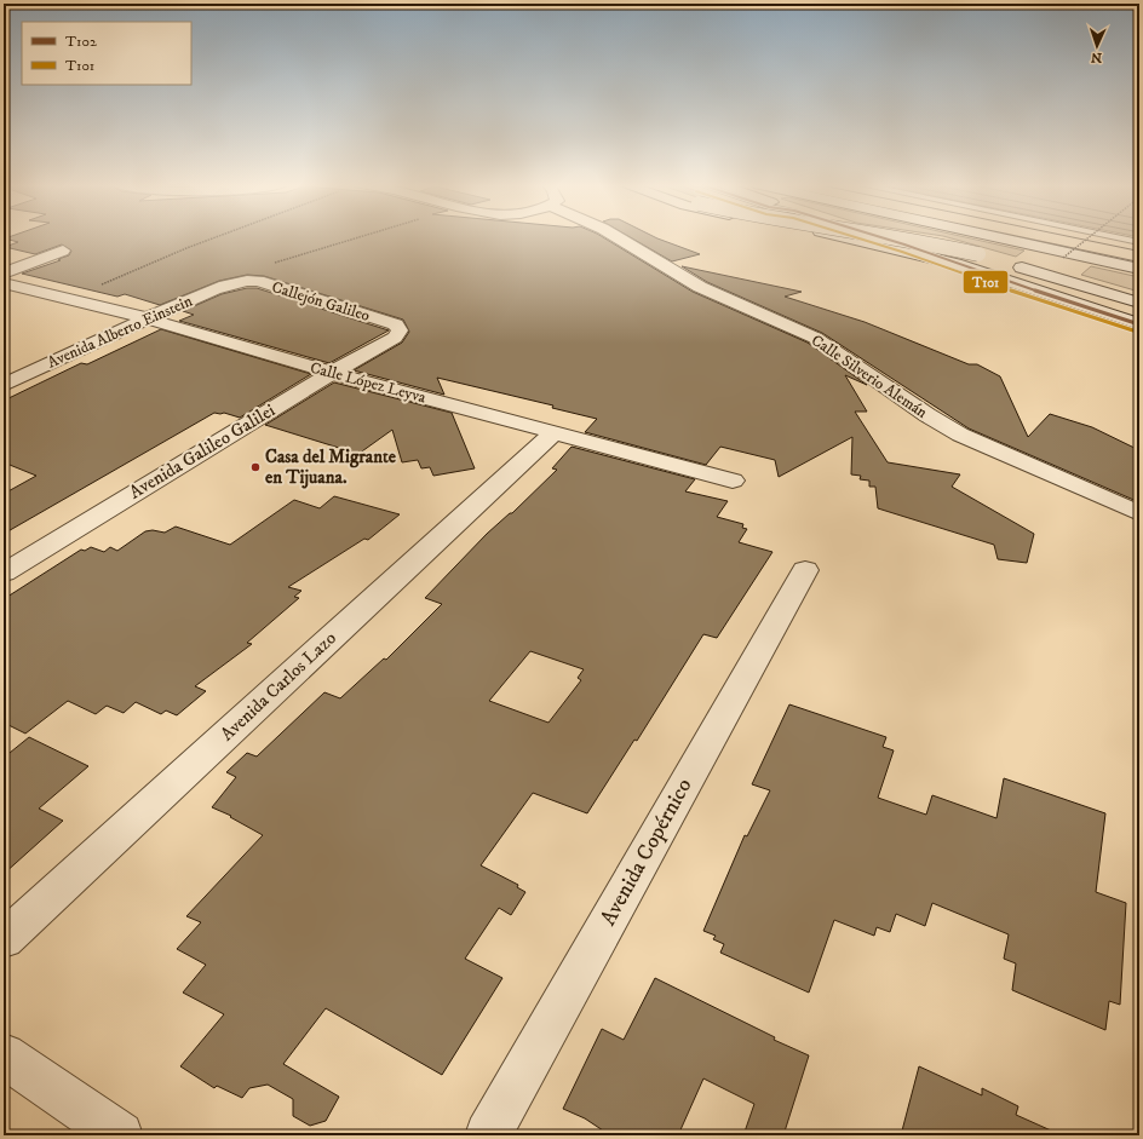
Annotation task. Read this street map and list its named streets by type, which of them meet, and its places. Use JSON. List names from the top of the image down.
{
  "streets": {
    "street": [
      "Callejón Galileo",
      "Avenida Alberto Einstein",
      "Calle Silverio Alemán",
      "Calle López Leyva",
      "Avenida Galileo Galilei",
      "Avenida Carlos Lazo",
      "Avenida Copérnico"
    ]
  },
  "crossings": [
    ["Callejón Galileo", "Avenida Alberto Einstein"],
    ["Callejón Galileo", "Avenida Galileo Galilei"],
    ["Avenida Alberto Einstein", "Calle López Leyva"],
    ["Calle López Leyva", "Avenida Galileo Galilei"],
    ["Calle López Leyva", "Avenida Carlos Lazo"]
  ],
  "places": ["Casa del Migrante en Tijuana."],
  "lines": ["transit line T102", "transit line T101"],
  "legend": ["T102", "T101"],
  "north": "bottom"
}
